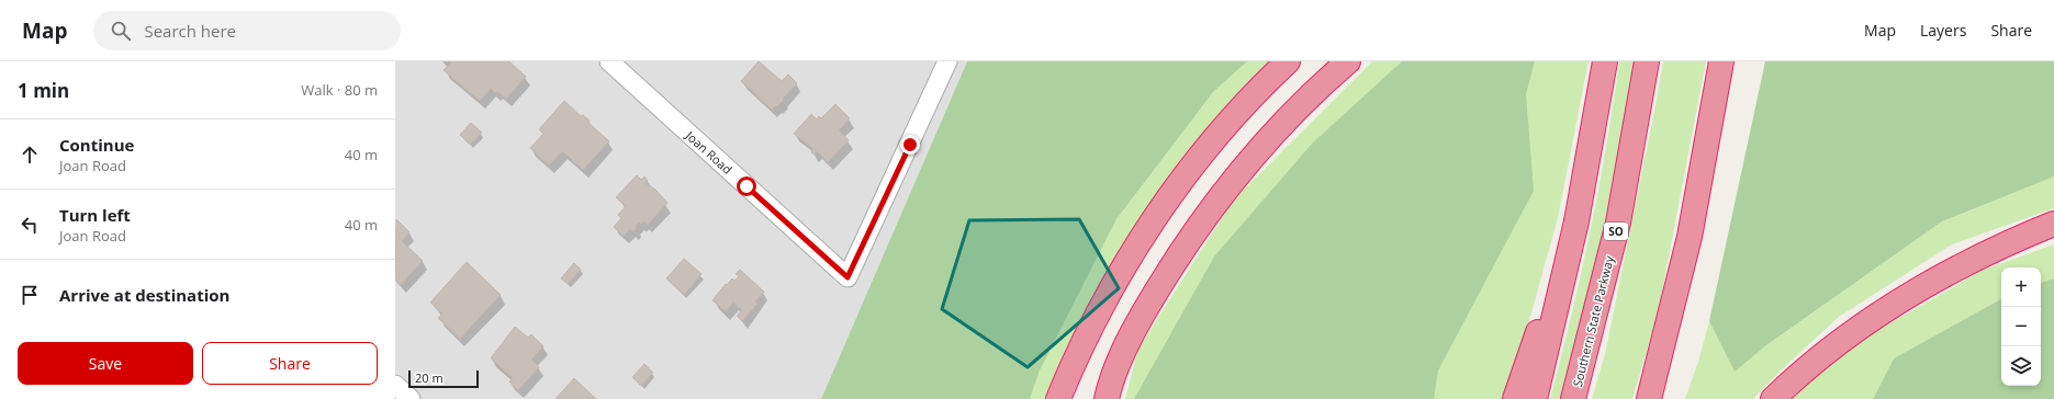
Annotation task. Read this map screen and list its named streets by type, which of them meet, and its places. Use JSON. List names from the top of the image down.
{
  "streets": {
    "highway": ["SO", "Southern State Parkway"],
    "street": ["Joan Road"]
  },
  "scale_bar": "20 m",
  "page": {
    "header": "Map",
    "search": "Search here",
    "nav": ["Map", "Layers", "Share"],
    "heading": ["1 min", "Walk · 80 m"],
    "list": [
      ["Continue", "Joan Road", "40 m"],
      ["Turn left", "Joan Road", "40 m"],
      "Arrive at destination"
    ],
    "map_buttons": ["+", "−"],
    "buttons": ["Save", "Share"],
    "scale": "20 m"
  }
}
